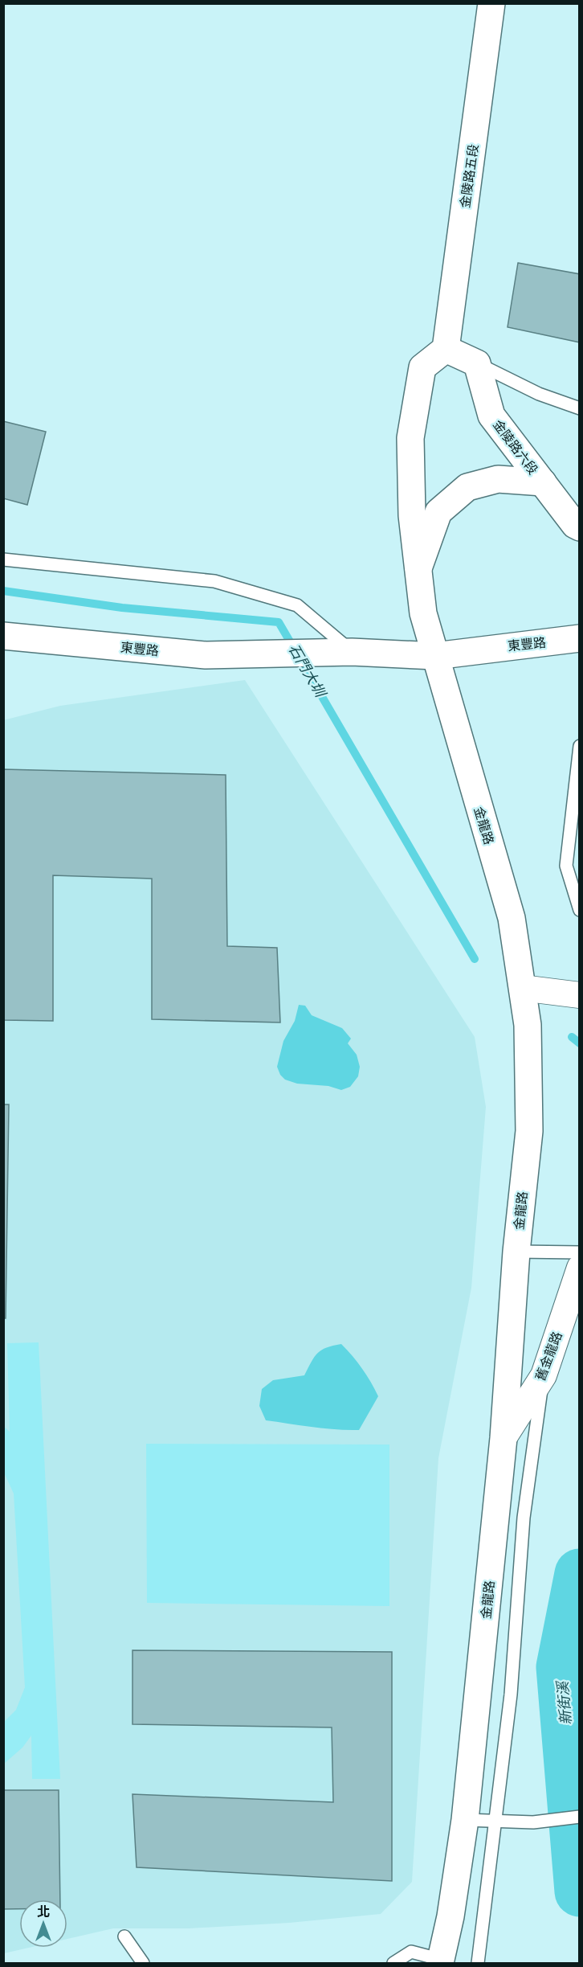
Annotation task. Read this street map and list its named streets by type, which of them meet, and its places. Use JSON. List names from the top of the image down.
{
  "streets": {
    "main road": [
      "金陵路五段",
      "金陵路六段",
      "東豐路",
      "金龍路"
    ],
    "street": ["舊金龍路"]
  },
  "crossings": [
    ["金陵路五段", "金龍路"],
    ["東豐路", "金龍路"],
    ["金龍路", "舊金龍路"]
  ],
  "water": ["石門大圳", "新街溪"],
  "north": "top"
}
